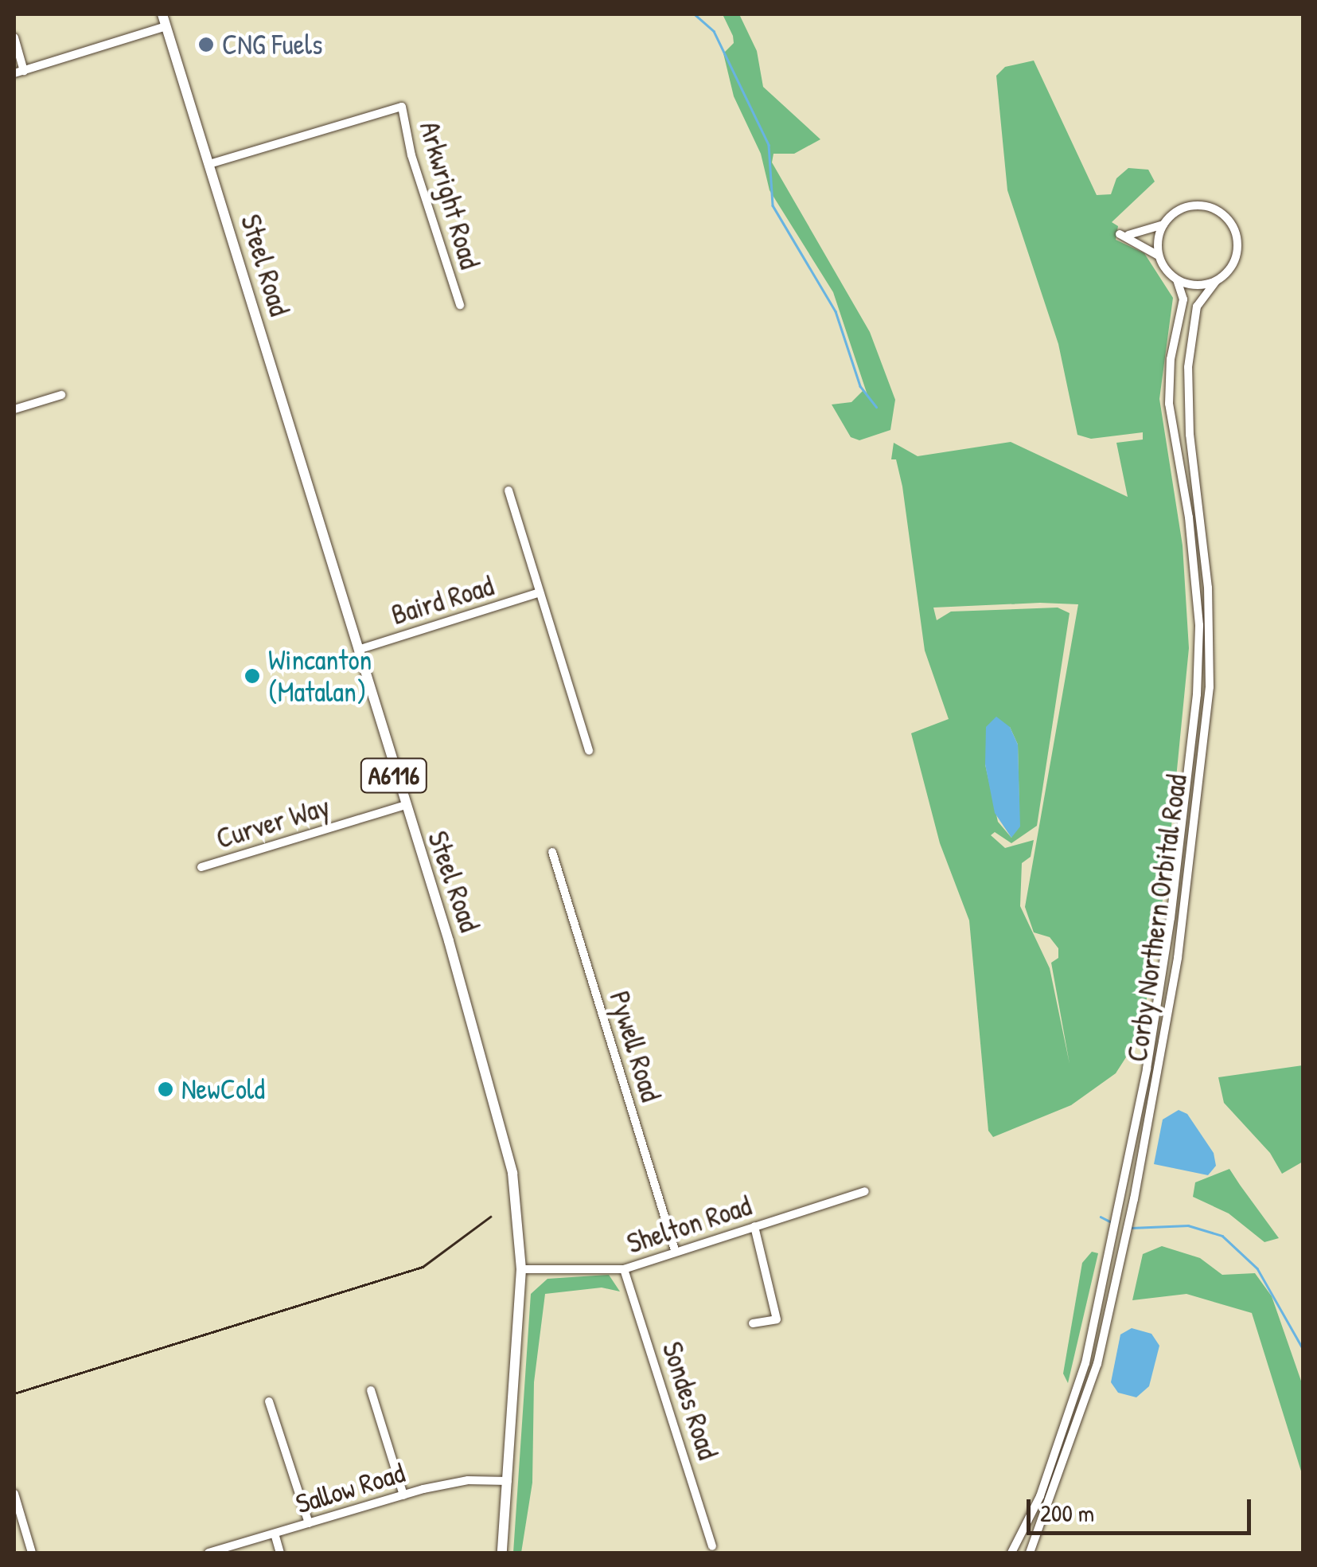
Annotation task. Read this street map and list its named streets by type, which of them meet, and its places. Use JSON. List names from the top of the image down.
{
  "streets": {
    "main road": ["Steel Road", "A6116"],
    "street": [
      "Arkwright Road",
      "Baird Road",
      "Curver Way",
      "Corby Northern Orbital Road",
      "Pywell Road",
      "Shelton Road",
      "Sondes Road",
      "Sallow Road"
    ]
  },
  "crossings": [
    ["Arkwright Road", "Steel Road"],
    ["Steel Road", "Baird Road"],
    ["Steel Road", "Curver Way"],
    ["Steel Road", "Shelton Road"],
    ["Steel Road", "Sallow Road"],
    ["Pywell Road", "Shelton Road"],
    ["Shelton Road", "Sondes Road"]
  ],
  "places": ["CNG Fuels", "Wincanton (Matalan)", "NewCold"],
  "scale_bar": "200 m"
}
